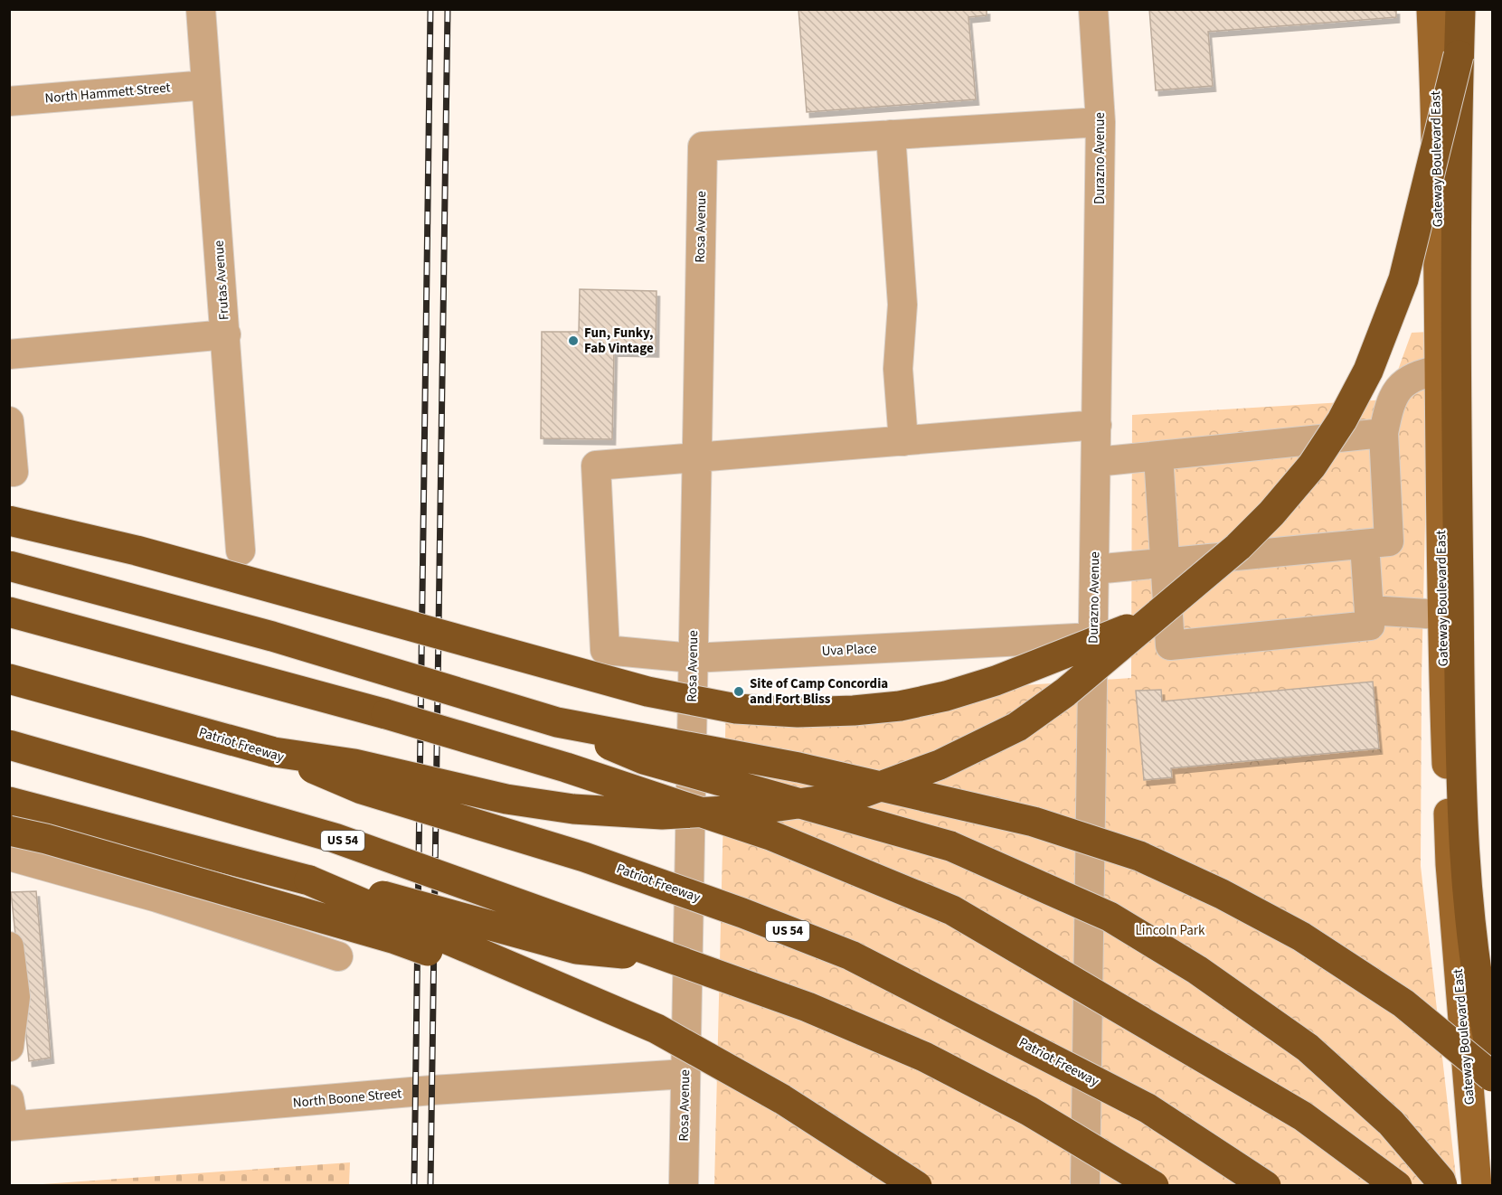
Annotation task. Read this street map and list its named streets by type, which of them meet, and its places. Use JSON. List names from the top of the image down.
{
  "streets": {
    "highway": ["Patriot Freeway", "US 54"],
    "main road": ["Gateway Boulevard East"],
    "street": [
      "North Hammett Street",
      "Durazno Avenue",
      "Rosa Avenue",
      "Frutas Avenue",
      "Uva Place",
      "North Boone Street"
    ]
  },
  "crossings": [
    ["North Hammett Street", "Frutas Avenue"],
    ["Durazno Avenue", "Uva Place"],
    ["Rosa Avenue", "Uva Place"],
    ["Rosa Avenue", "North Boone Street"]
  ],
  "parks": ["Lincoln Park"],
  "places": ["Fun, Funky, Fab Vintage", "Site of Camp Concordia and Fort Bliss"]
}
